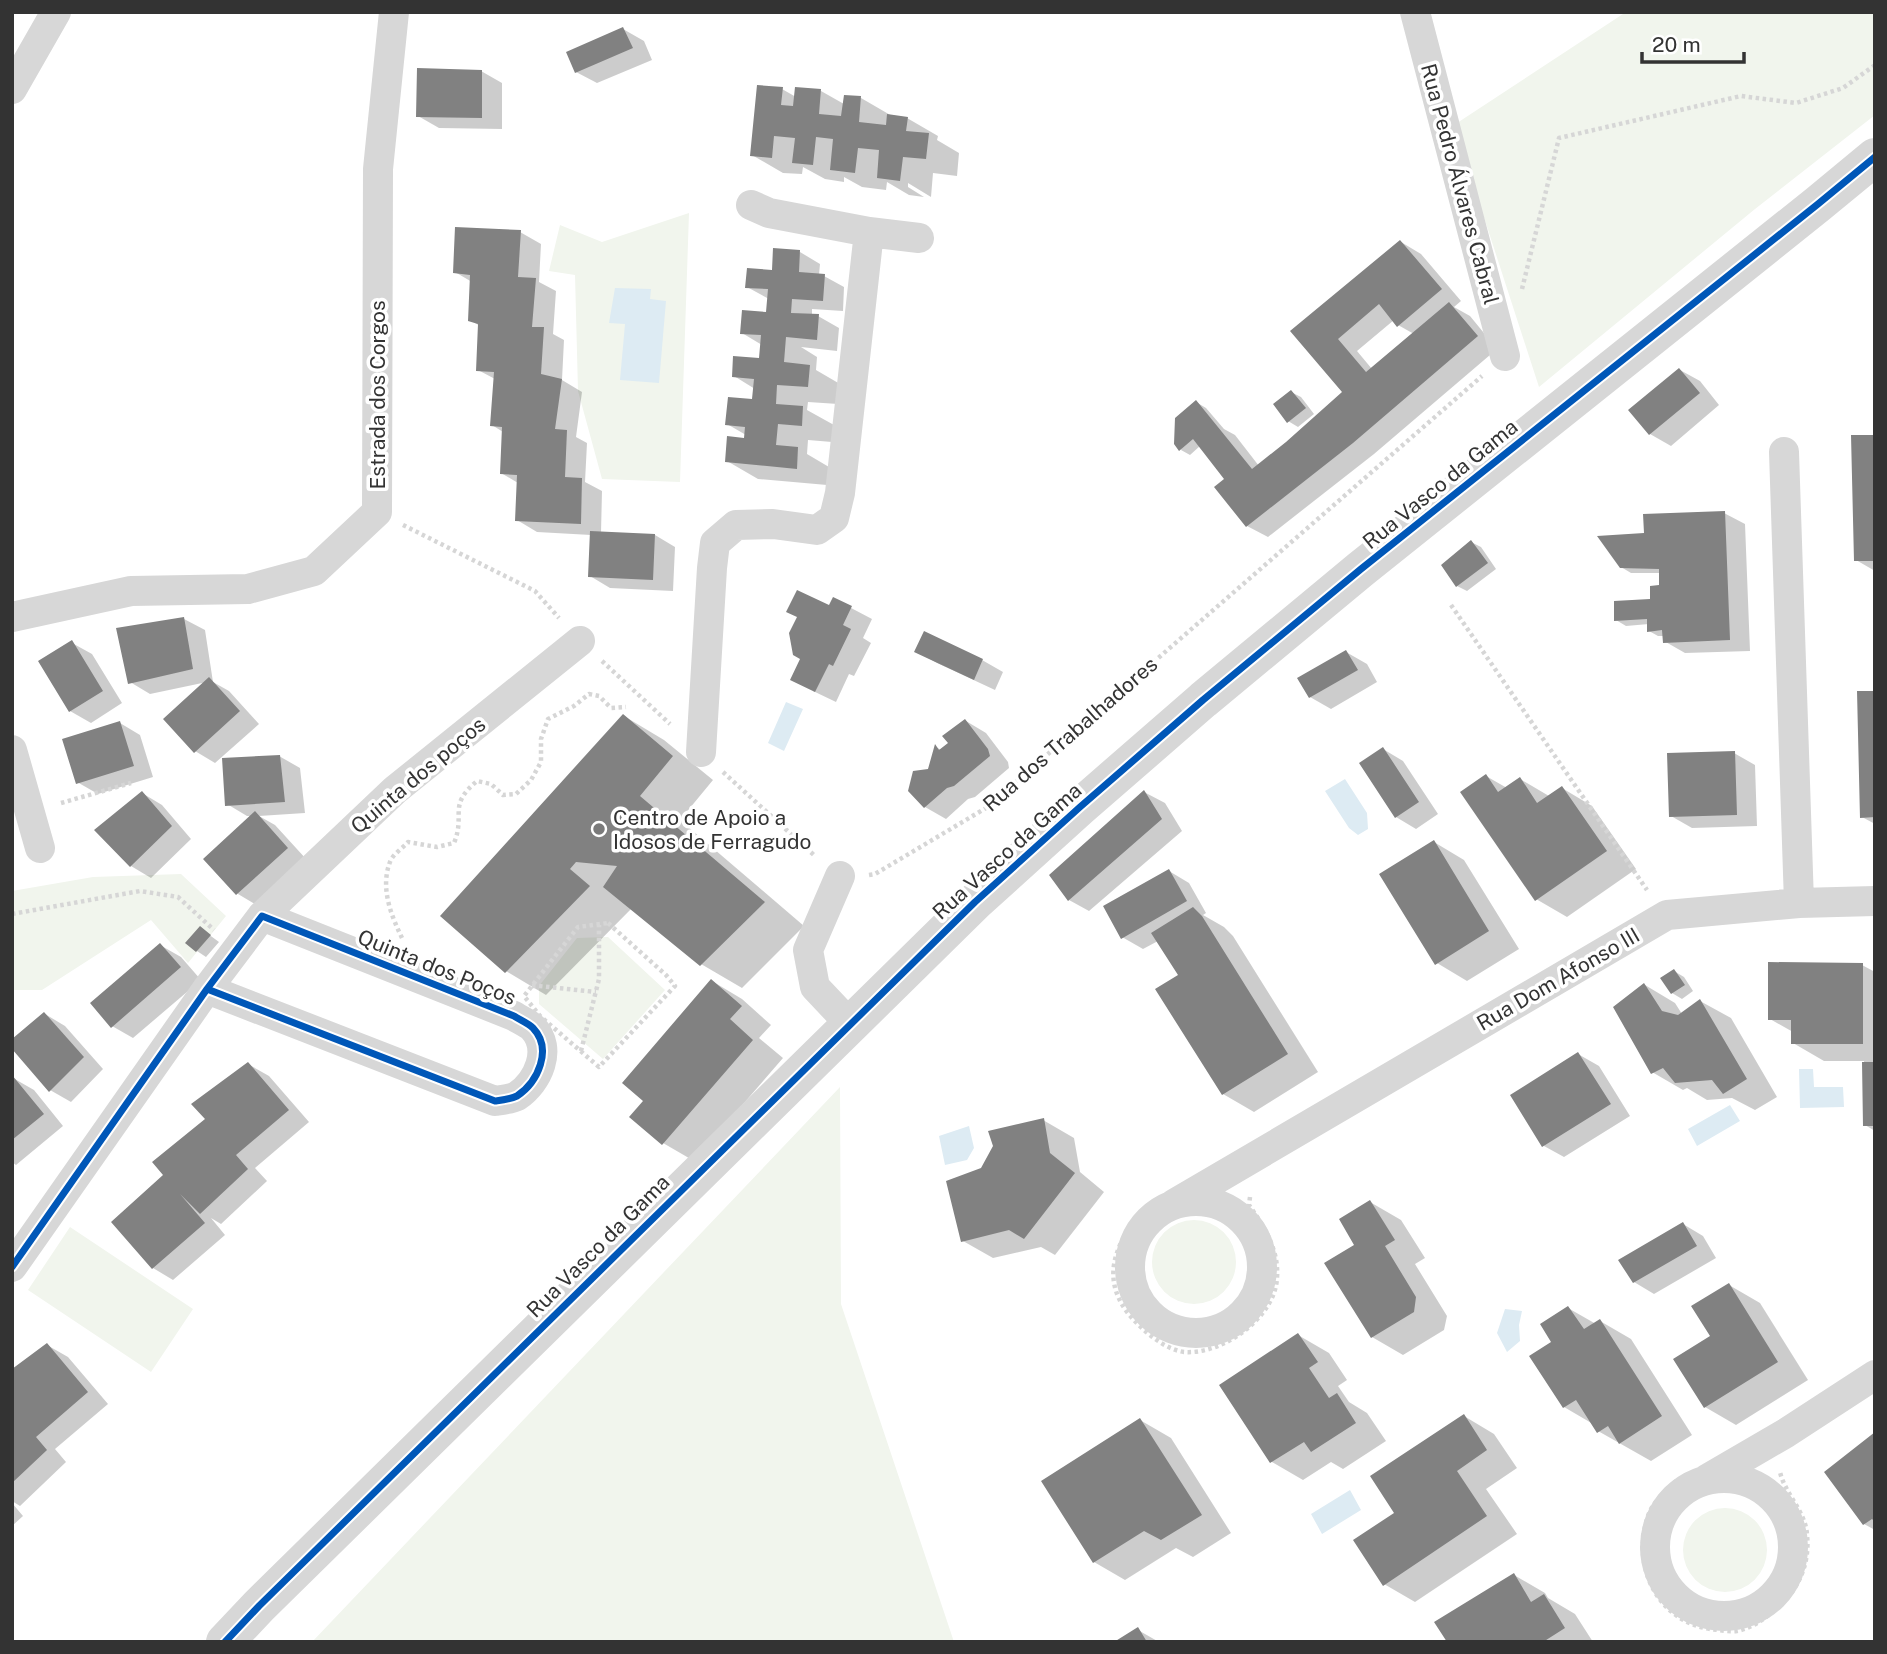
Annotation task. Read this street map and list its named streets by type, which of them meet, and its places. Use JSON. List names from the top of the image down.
{
  "streets": {
    "street": [
      "Rua Pedro Álvares Cabral",
      "Estrada dos Corgos",
      "Rua Vasco da Gama",
      "Quinta dos poços",
      "Quinta dos Poços",
      "Rua Dom Afonso III"
    ],
    "path": ["Rua dos Trabalhadores"]
  },
  "crossings": [
    ["Rua Pedro Álvares Cabral", "Rua dos Trabalhadores"],
    ["Quinta dos poços", "Quinta dos Poços"]
  ],
  "places": ["Centro de Apoio a Idosos de Ferragudo"],
  "scale_bar": "20 m"
}
